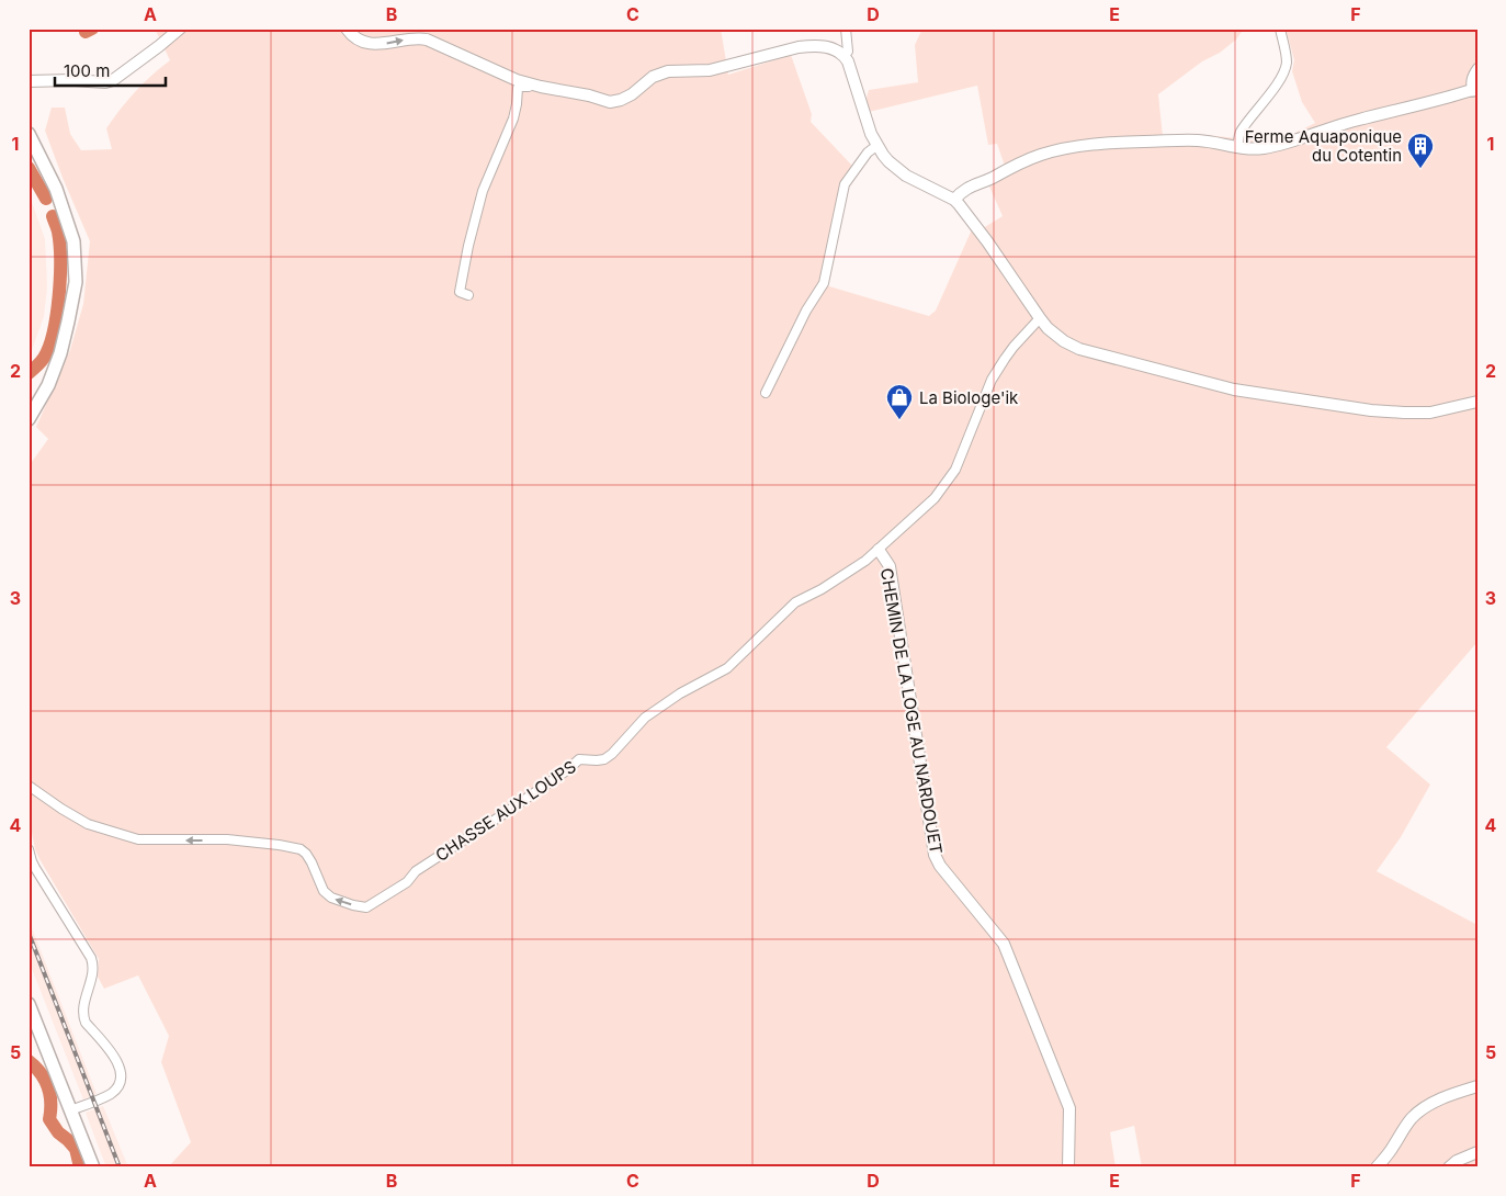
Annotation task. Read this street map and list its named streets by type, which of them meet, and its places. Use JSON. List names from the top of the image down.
{
  "streets": {
    "street": ["CHEMIN DE LA LOGE AU NARDOUET", "CHASSE AUX LOUPS"]
  },
  "crossings": [
    ["CHEMIN DE LA LOGE AU NARDOUET", "CHASSE AUX LOUPS"]
  ],
  "one_way": ["CHASSE AUX LOUPS"],
  "places": {
    "building": ["Ferme Aquaponique du Cotentin"],
    "shop": ["La Biologe'ik"]
  },
  "scale_bar": "100 m",
  "grid": {
    "columns": [
      "A",
      "B",
      "C",
      "D",
      "E",
      "F"
    ],
    "rows": [
      "1",
      "2",
      "3",
      "4",
      "5"
    ]
  }
}
